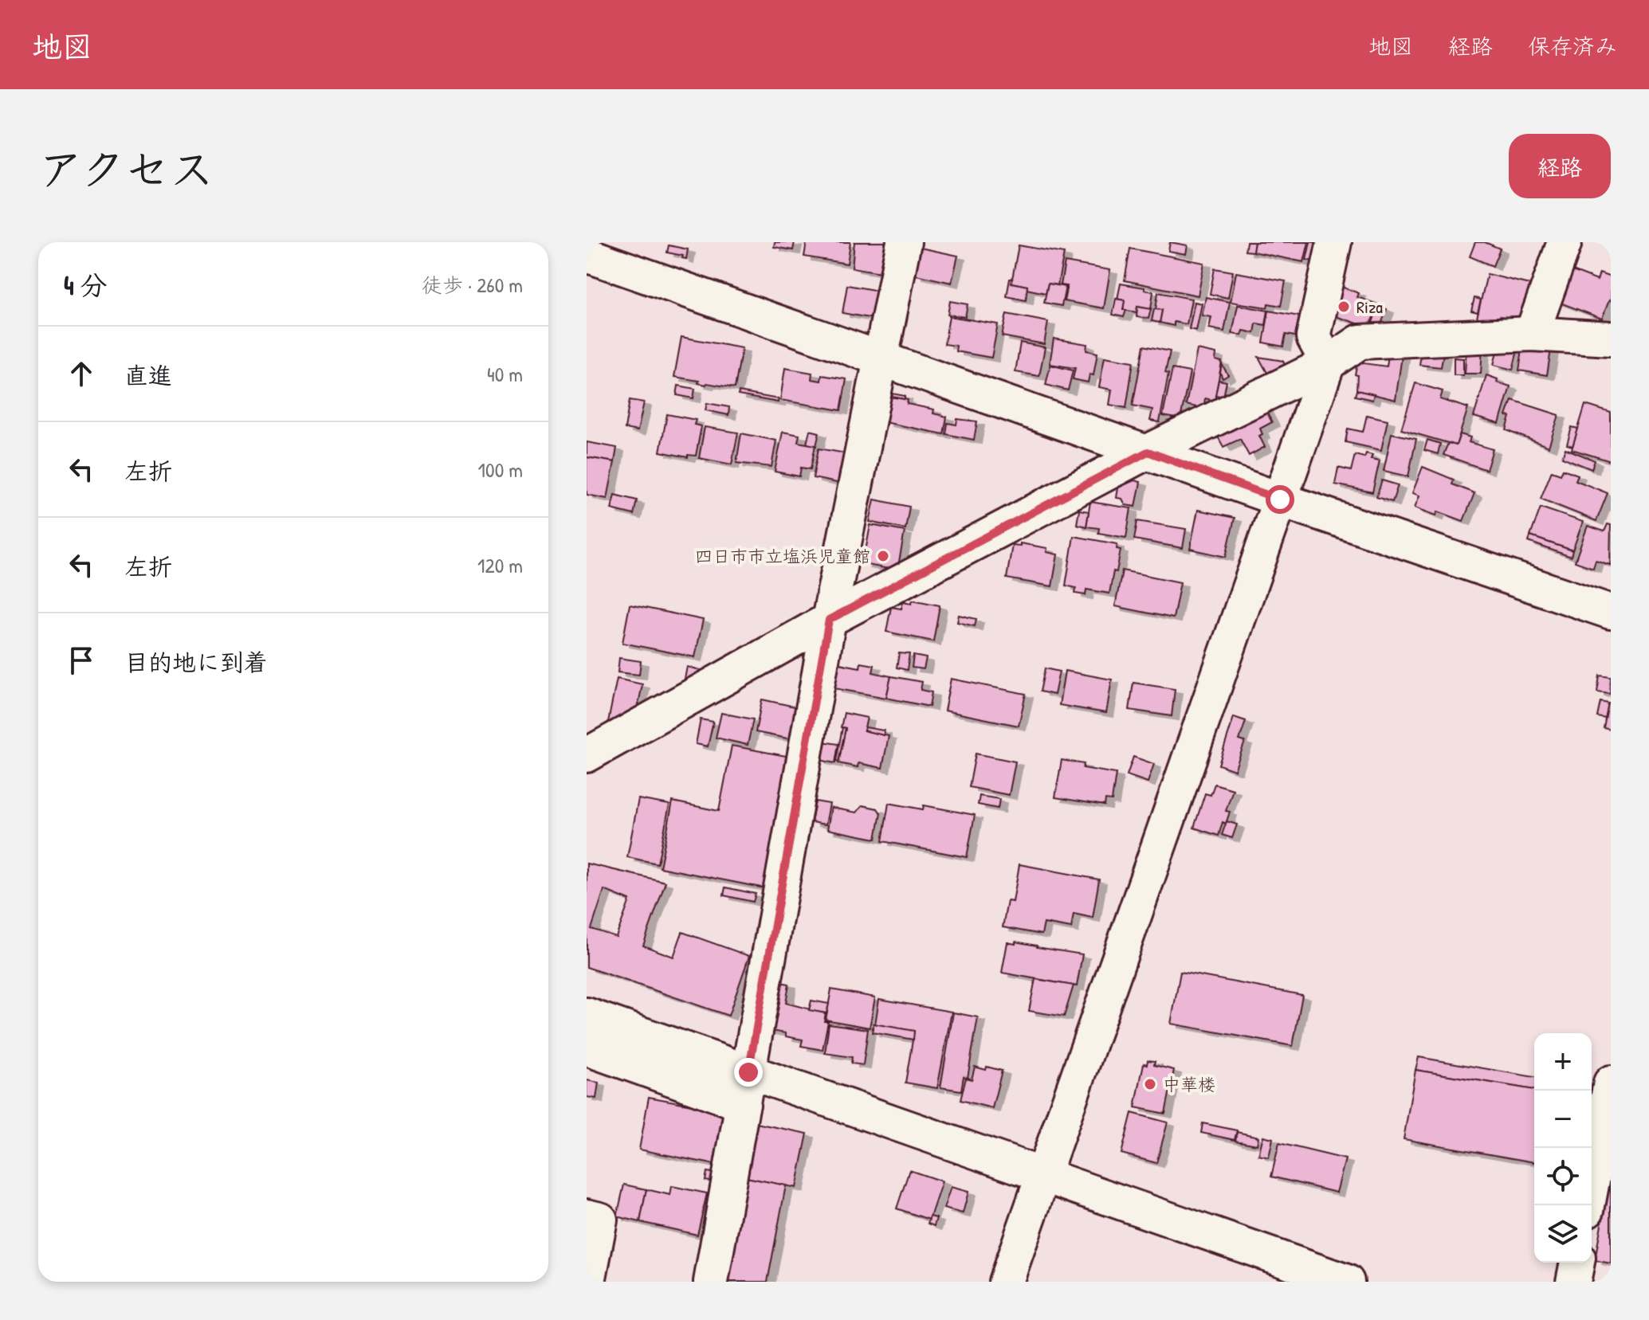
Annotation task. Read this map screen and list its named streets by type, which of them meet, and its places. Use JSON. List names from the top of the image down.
{
  "places": ["Riza", "四日市市立塩浜児童館", "中華楼"],
  "page": {
    "header": "地図",
    "nav": ["地図", "経路", "保存済み"],
    "title": "アクセス",
    "buttons": "経路",
    "heading": ["4 分", "徒歩 · 260 m"],
    "list": [
      ["直進", "40 m"],
      ["左折", "100 m"],
      ["左折", "120 m"],
      "目的地に到着"
    ],
    "map_buttons": ["+", "−"]
  }
}
